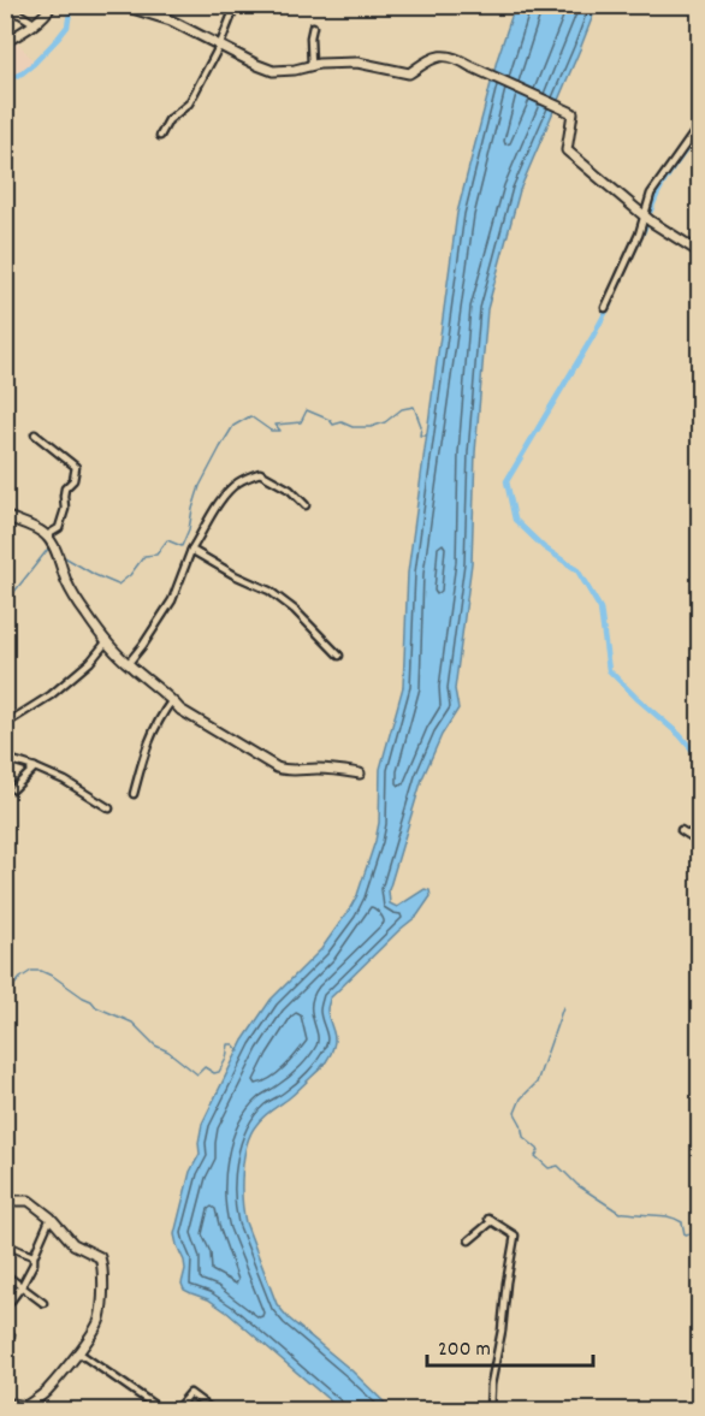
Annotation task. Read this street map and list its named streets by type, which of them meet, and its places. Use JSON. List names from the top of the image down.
{
  "scale_bar": "200 m"
}
